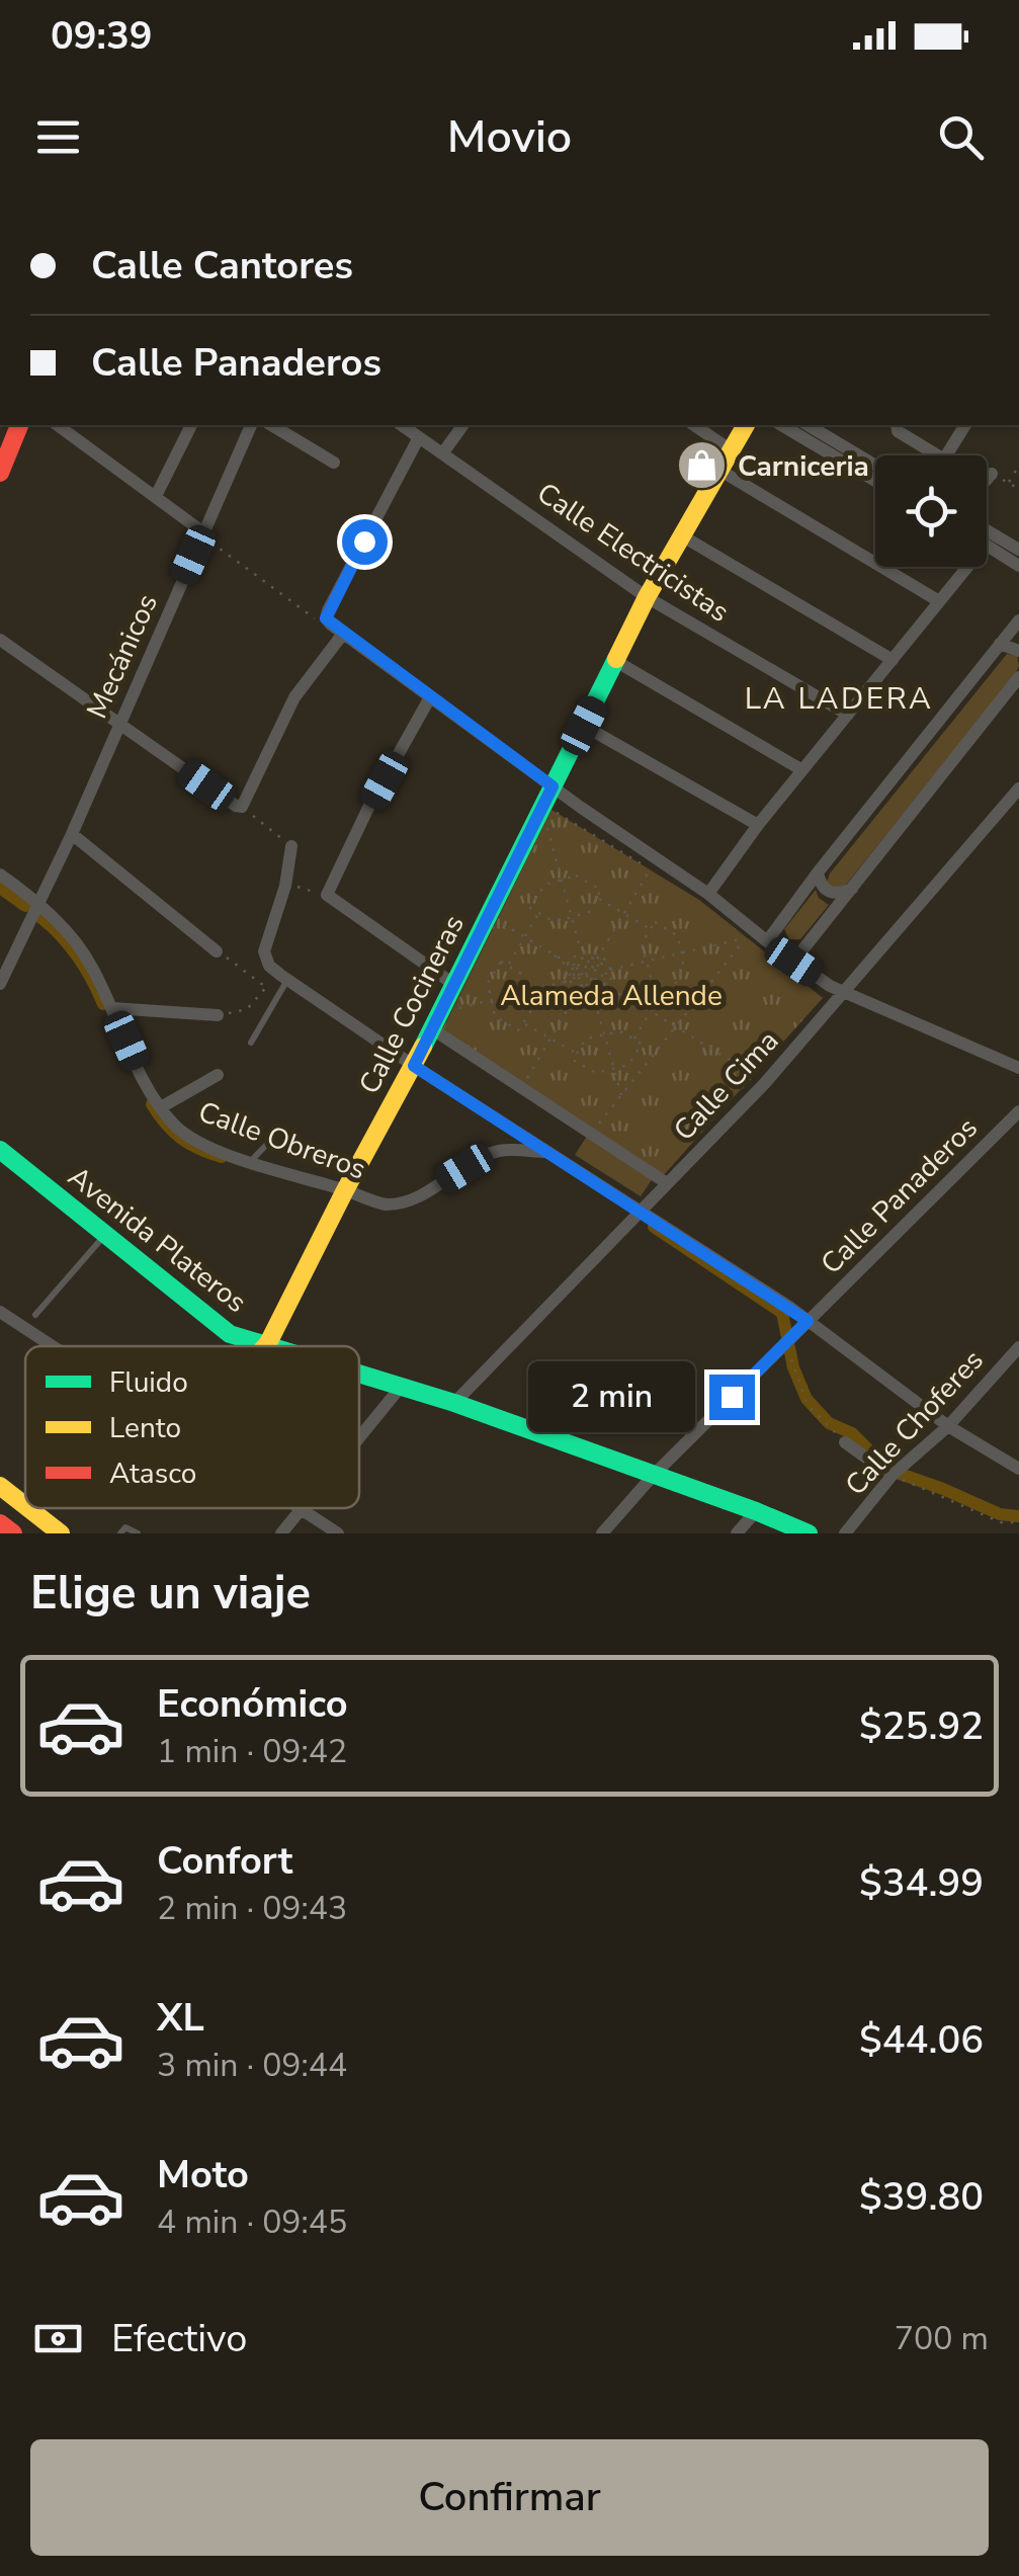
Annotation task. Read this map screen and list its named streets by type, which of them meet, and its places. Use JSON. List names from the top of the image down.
{
  "streets": {
    "street": [
      "Calle Electricistas",
      "Mecánicos",
      "Calle Cocineras",
      "Calle Cima",
      "Calle Obreros",
      "Calle Panaderos",
      "Avenida Plateros",
      "Calle Choferes"
    ]
  },
  "crossings": [
    ["Calle Electricistas", "Calle Cocineras"],
    ["Mecánicos", "Calle Obreros"],
    ["Calle Cocineras", "Calle Obreros"],
    ["Calle Cocineras", "Avenida Plateros"],
    ["Calle Cima", "Avenida Plateros"],
    ["Calle Panaderos", "Avenida Plateros"]
  ],
  "districts": ["LA LADERA"],
  "parks": ["Alameda Allende"],
  "places": {
    "shop": ["Carniceria"]
  },
  "legend": ["Fluido", "Lento", "Atasco"],
  "page": {
    "status": "09:39",
    "header": "Movio",
    "banner": ["Calle Cantores", "Calle Panaderos"],
    "bubble": "2 min",
    "heading": "Elige un viaje",
    "list": [
      {
        "name": "Económico",
        "note": "1 min · 09:42",
        "value": "$25.92"
      },
      {
        "name": "Confort",
        "note": "2 min · 09:43",
        "value": "$34.99"
      },
      {
        "name": "XL",
        "note": "3 min · 09:44",
        "value": "$44.06"
      },
      {
        "name": "Moto",
        "note": "4 min · 09:45",
        "value": "$39.80"
      }
    ],
    "pay": ["Efectivo", "700 m"],
    "buttons": "Confirmar"
  }
}
